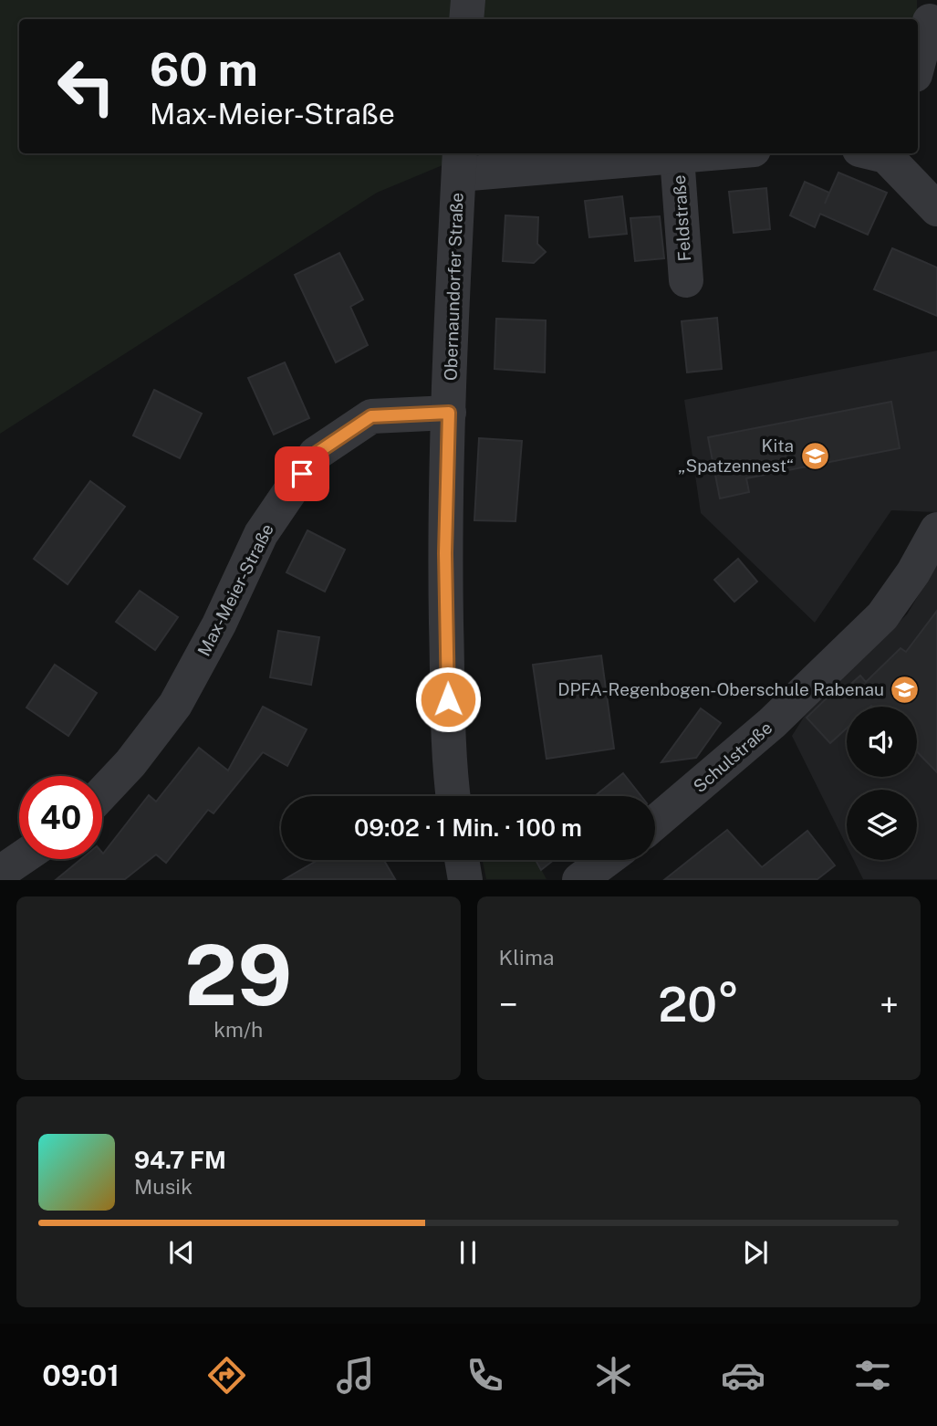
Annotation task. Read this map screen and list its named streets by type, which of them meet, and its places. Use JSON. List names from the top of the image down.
{
  "streets": {
    "street": [
      "Feldstraße",
      "Obernaundorfer Straße",
      "Max-Meier-Straße",
      "Schulstraße"
    ]
  },
  "crossings": [
    ["Feldstraße", "Obernaundorfer Straße"],
    ["Obernaundorfer Straße", "Max-Meier-Straße"]
  ],
  "places": {
    "school or university": ["Kita „Spatzennest“", "DPFA-Regenbogen-Oberschule Rabenau"]
  },
  "page": {
    "turn": ["60 m", "Max-Meier-Straße"],
    "limit": "40",
    "trip": "09:02 · 1 Min. · 100 m",
    "tile": [
      ["29", "km/h"],
      "Klima"
    ],
    "heat": ["−", "20°", "+"],
    "song": ["94.7 FM", "Musik"],
    "tabs": "09:01"
  }
}
